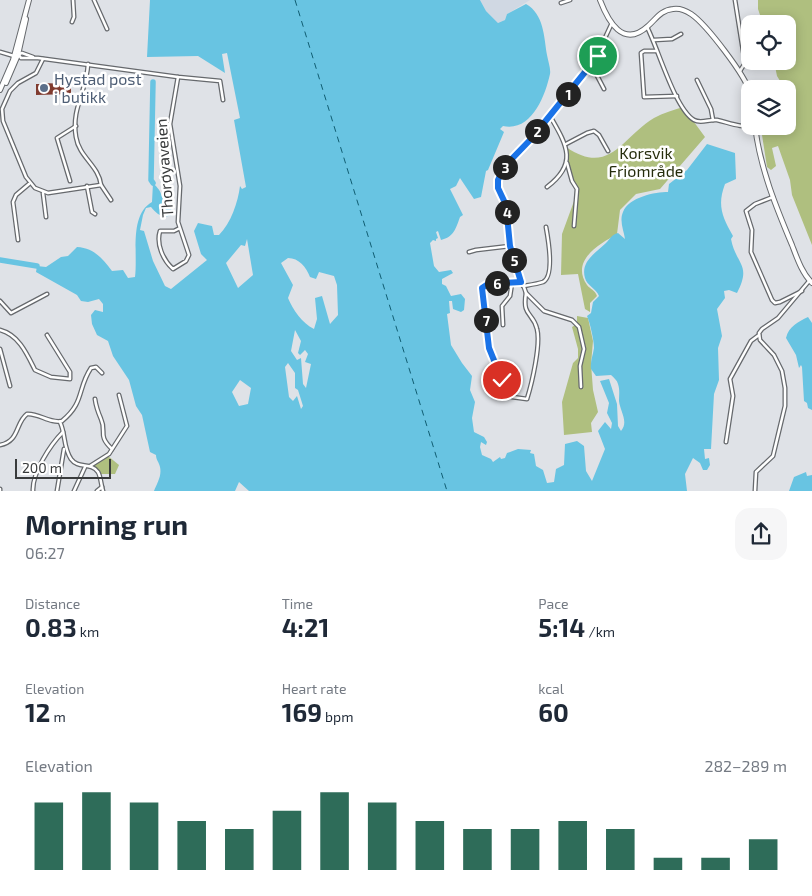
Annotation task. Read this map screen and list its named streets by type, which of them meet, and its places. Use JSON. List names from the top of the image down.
{
  "streets": {
    "street": ["Thorøyaveien"]
  },
  "parks": ["Korsvik Friområde"],
  "places": ["Hystad post i butikk"],
  "scale_bar": "200 m",
  "page": {
    "pins": [
      "1",
      "2",
      "3",
      "4",
      "5",
      "6",
      "7"
    ],
    "scale": "200 m",
    "heading": ["Morning run", "06:27"],
    "stats": [
      ["Distance", "0.83 km"],
      ["Time", "4:21"],
      ["Pace", "5:14 /km"],
      ["Elevation", "12 m"],
      ["Heart rate", "169 bpm"],
      ["kcal", "60"]
    ],
    "chart": ["Elevation", "282–289 m"]
  }
}
